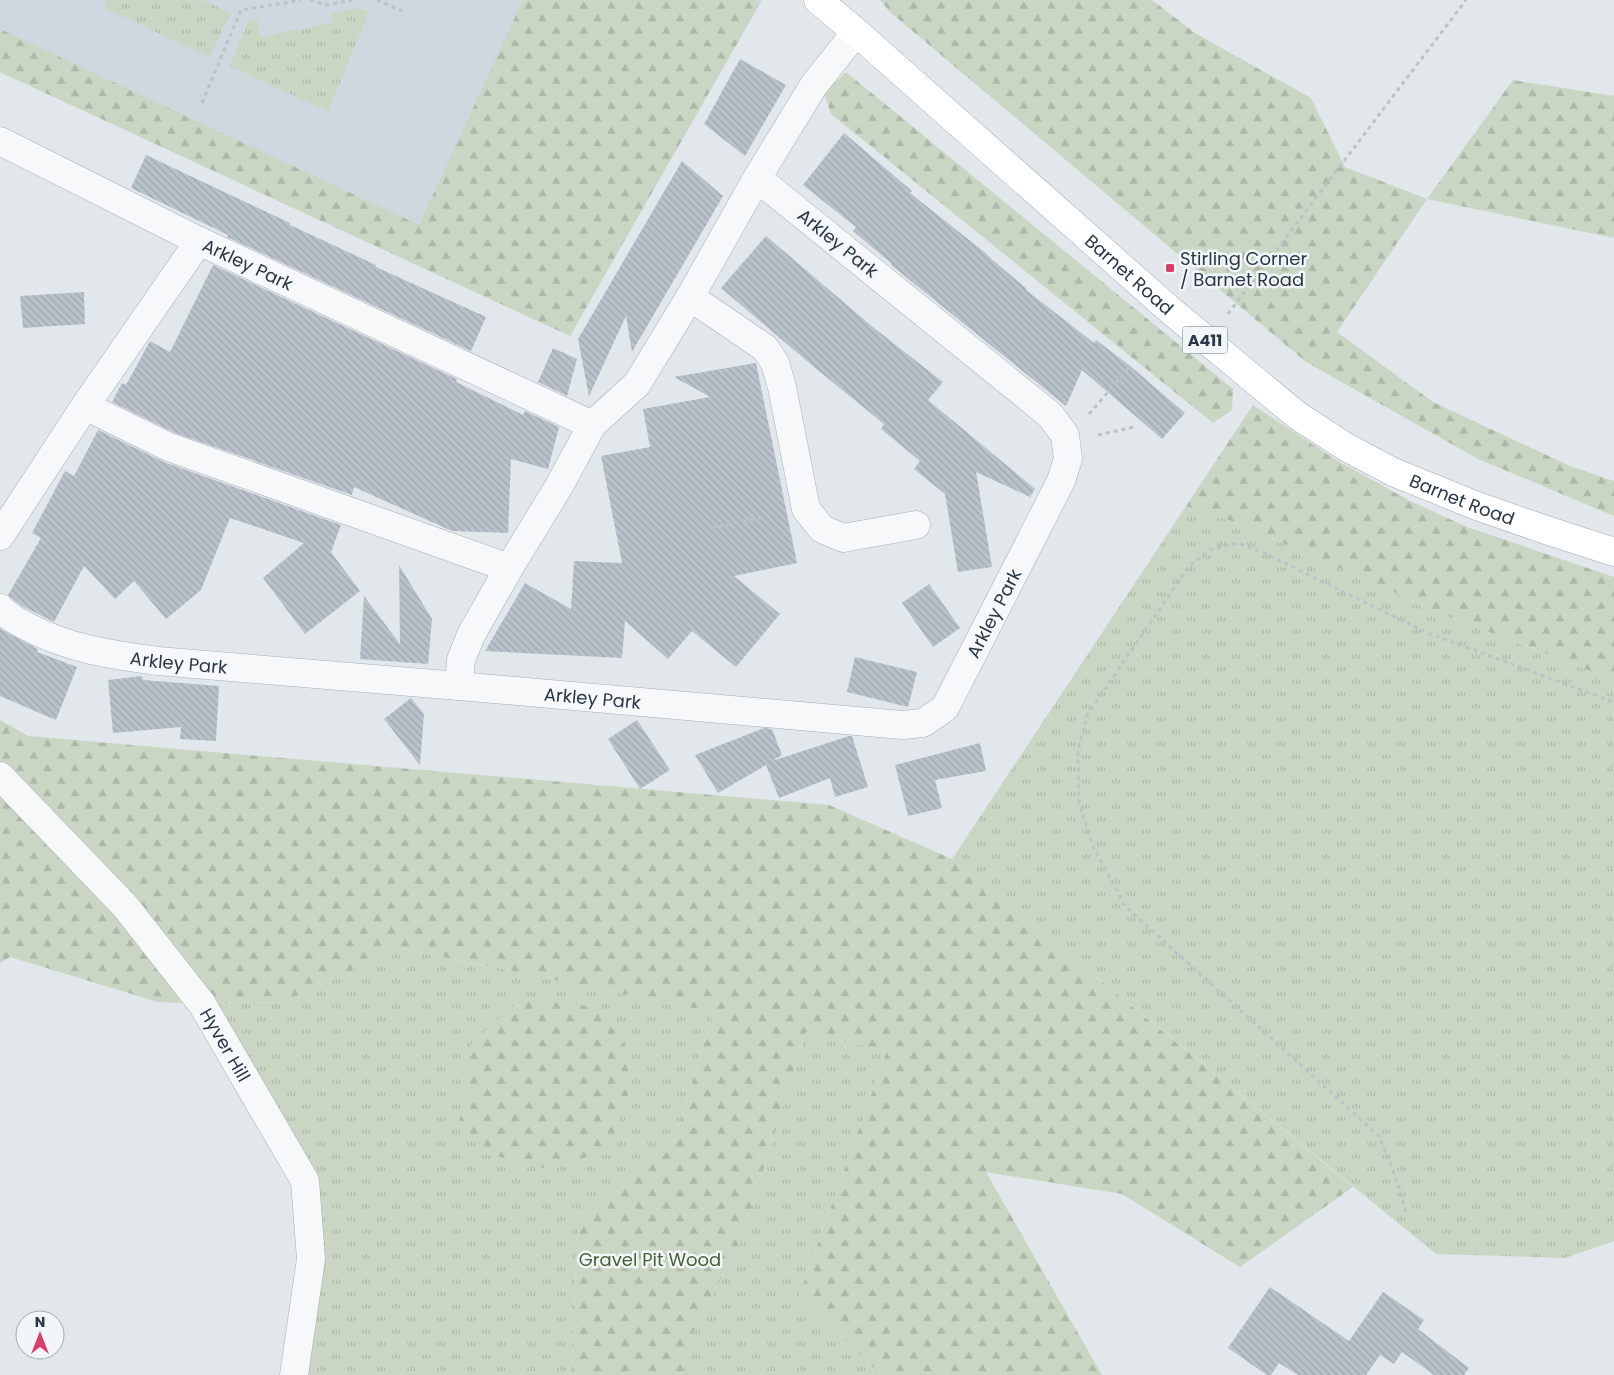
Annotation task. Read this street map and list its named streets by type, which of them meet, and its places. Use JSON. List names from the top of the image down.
{
  "streets": {
    "main road": ["Barnet Road", "A411"],
    "street": ["Arkley Park", "Hyver Hill"]
  },
  "parks": ["Gravel Pit Wood"],
  "places": {
    "transit": ["Stirling Corner / Barnet Road"]
  },
  "north": "top"
}
